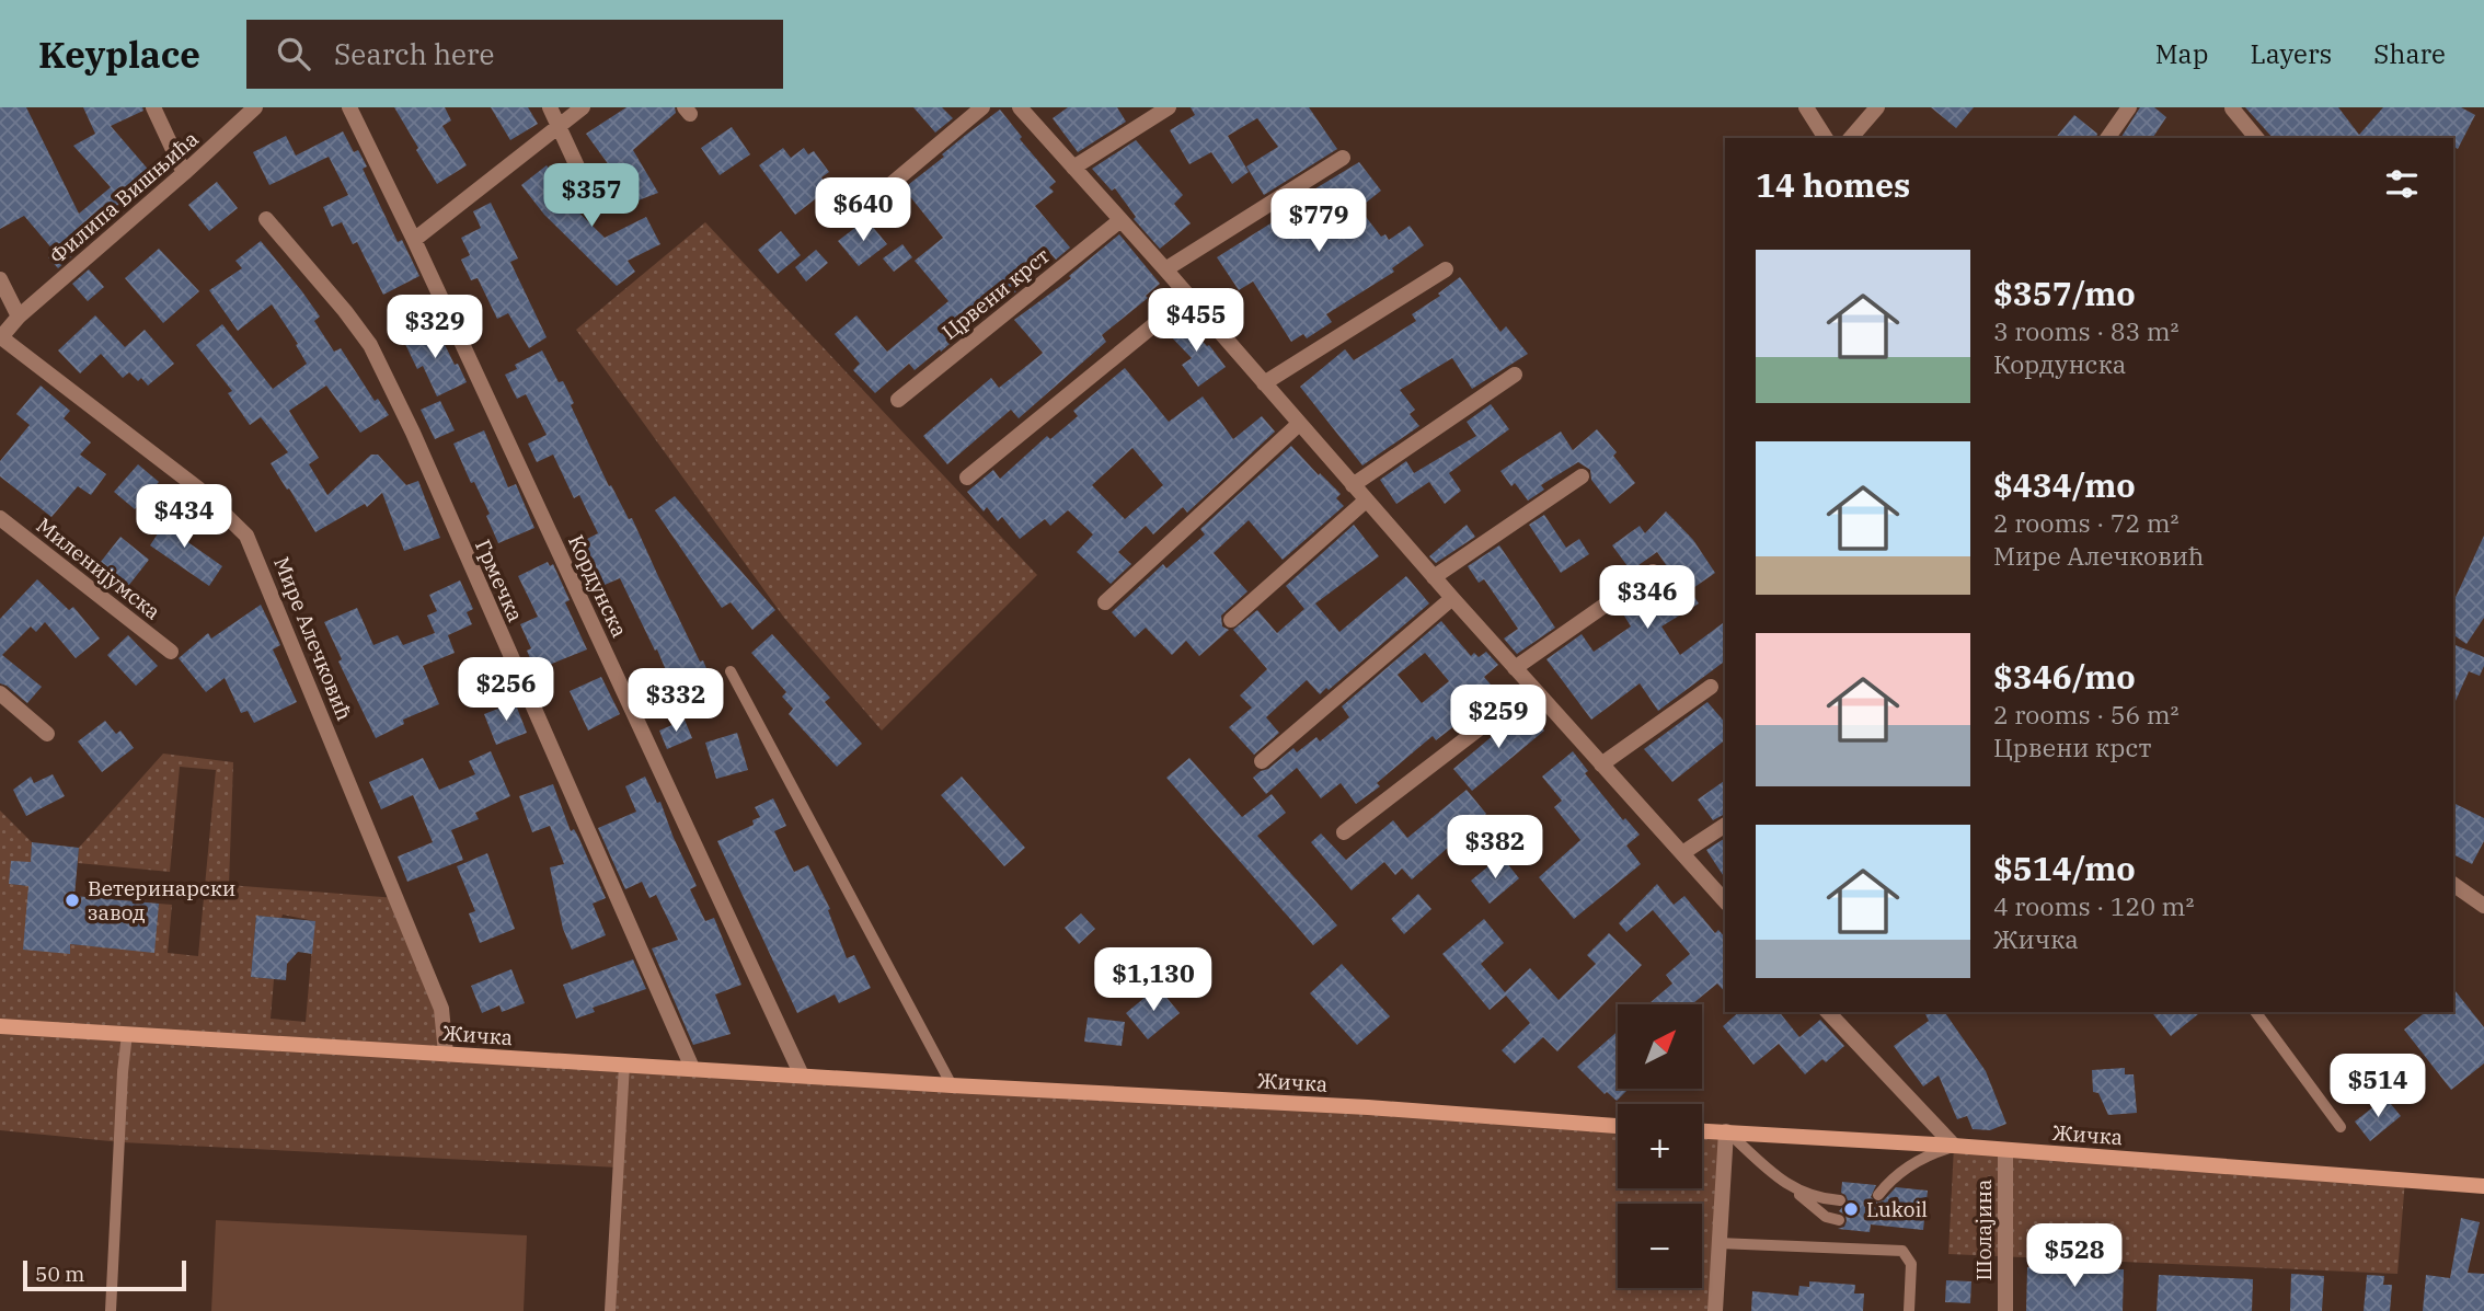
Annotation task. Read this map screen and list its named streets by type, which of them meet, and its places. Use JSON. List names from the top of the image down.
{
  "streets": {
    "main road": ["Жичка"],
    "street": [
      "Филипа Вишњића",
      "Црвени крст",
      "Миленијумска",
      "Грмечка",
      "Кордунска",
      "Мире Алечковић",
      "Шолајина"
    ]
  },
  "crossings": [
    ["Филипа Вишњића", "Мире Алечковић"],
    ["Грмечка", "Жичка"],
    ["Кордунска", "Жичка"],
    ["Мире Алечковић", "Жичка"],
    ["Жичка", "Шолајина"]
  ],
  "places": ["Ветеринарски завод", "Lukoil"],
  "scale_bar": "50 m",
  "north": "top right",
  "page": {
    "header": "Keyplace",
    "search": "Search here",
    "nav": ["Map", "Layers", "Share"],
    "heading": "14 homes",
    "price": [
      "$357",
      "$640",
      "$779",
      "$455",
      "$329",
      "$434",
      "$346",
      "$256",
      "$332",
      "$259",
      "$382",
      "$1,130",
      "$514",
      "$528"
    ],
    "list": [
      {
        "name": "$357/mo",
        "note": "3 rooms · 83 m² · Кордунска"
      },
      {
        "name": "$434/mo",
        "note": "2 rooms · 72 m² · Мире Алечковић"
      },
      {
        "name": "$346/mo",
        "note": "2 rooms · 56 m² · Црвени крст"
      },
      {
        "name": "$514/mo",
        "note": "4 rooms · 120 m² · Жичка"
      }
    ],
    "map_buttons": ["+", "−"],
    "scale": "50 m"
  }
}
